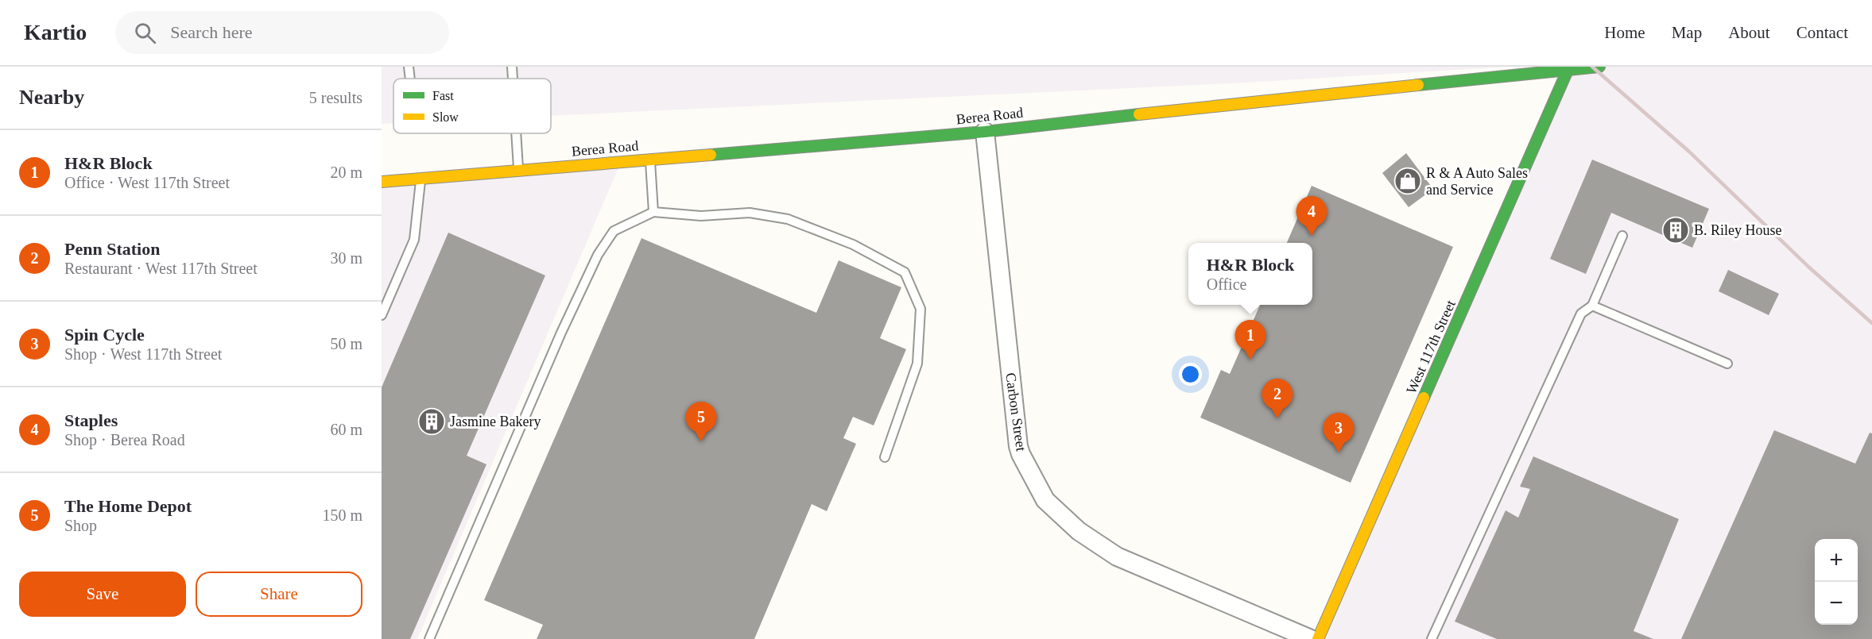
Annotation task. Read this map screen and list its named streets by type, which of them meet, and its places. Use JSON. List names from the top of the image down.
{
  "streets": {
    "main road": ["Berea Road", "West 117th Street"],
    "street": ["Carbon Street"]
  },
  "crossings": [
    ["Berea Road", "West 117th Street"],
    ["Berea Road", "Carbon Street"]
  ],
  "places": {
    "shop": ["R & A Auto Sales and Service"],
    "building": ["B. Riley House", "Jasmine Bakery"]
  },
  "legend": ["Fast", "Slow"],
  "page": {
    "header": "Kartio",
    "search": "Search here",
    "nav": [
      "Home",
      "Map",
      "About",
      "Contact"
    ],
    "heading": ["Nearby", "5 results"],
    "list": [
      {
        "mark": "1",
        "name": "H&R Block",
        "note": "Office · West 117th Street",
        "value": "20 m"
      },
      {
        "mark": "2",
        "name": "Penn Station",
        "note": "Restaurant · West 117th Street",
        "value": "30 m"
      },
      {
        "mark": "3",
        "name": "Spin Cycle",
        "note": "Shop · West 117th Street",
        "value": "50 m"
      },
      {
        "mark": "4",
        "name": "Staples",
        "note": "Shop · Berea Road",
        "value": "60 m"
      },
      {
        "mark": "5",
        "name": "The Home Depot",
        "note": "Shop",
        "value": "150 m"
      }
    ],
    "pins": [
      "4",
      "1",
      "2",
      "5",
      "3"
    ],
    "popup": ["H&R Block", "Office"],
    "map_buttons": ["+", "−"],
    "buttons": ["Save", "Share"]
  }
}
